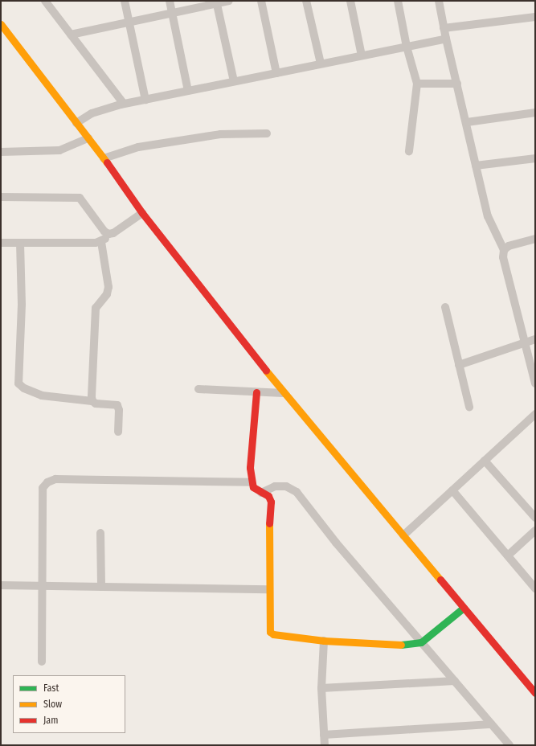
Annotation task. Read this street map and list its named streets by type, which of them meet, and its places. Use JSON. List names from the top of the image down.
{
  "legend": ["Fast", "Slow", "Jam"]
}
